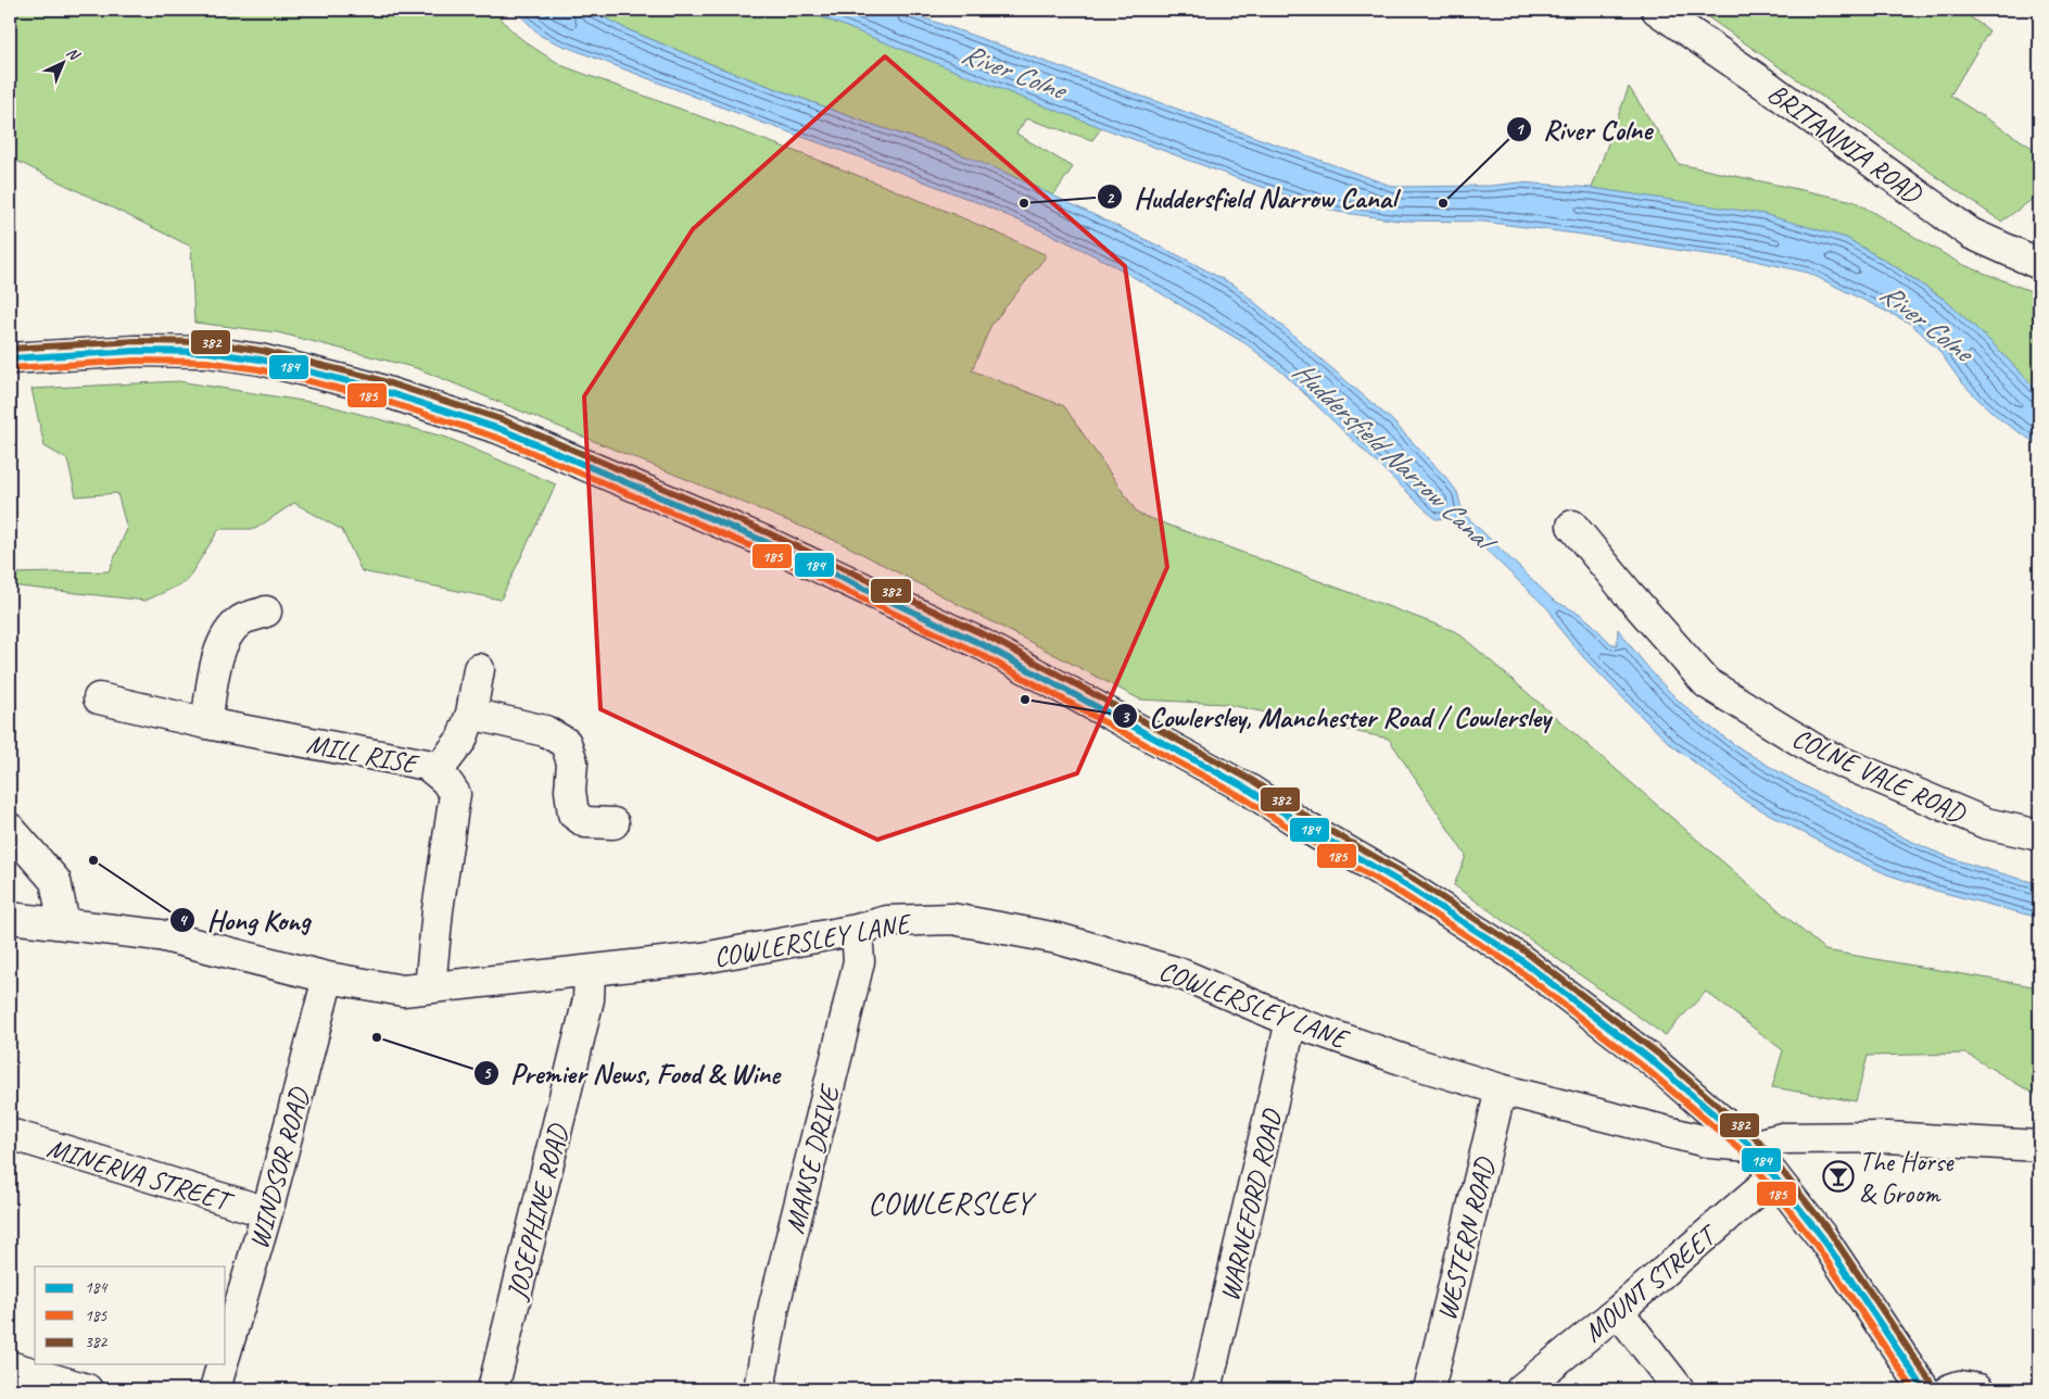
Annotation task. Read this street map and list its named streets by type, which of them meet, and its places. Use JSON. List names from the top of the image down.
{
  "streets": {
    "street": [
      "BRITANNIA ROAD",
      "MILL RISE",
      "COLNE VALE ROAD",
      "COWLERSLEY LANE",
      "MANSE DRIVE",
      "WINDSOR ROAD",
      "MINERVA STREET",
      "WARNEFORD ROAD",
      "JOSEPHINE ROAD",
      "WESTERN ROAD",
      "MOUNT STREET"
    ]
  },
  "crossings": [
    ["MILL RISE", "COWLERSLEY LANE"],
    ["COWLERSLEY LANE", "MANSE DRIVE"],
    ["COWLERSLEY LANE", "WINDSOR ROAD"],
    ["COWLERSLEY LANE", "WARNEFORD ROAD"],
    ["COWLERSLEY LANE", "JOSEPHINE ROAD"],
    ["COWLERSLEY LANE", "WESTERN ROAD"],
    ["WINDSOR ROAD", "MINERVA STREET"]
  ],
  "districts": ["COWLERSLEY"],
  "water": ["River Colne", "Huddersfield Narrow Canal"],
  "places": {
    "other": [
      "Huddersfield Narrow Canal",
      "River Colne",
      "Cowlersley, Manchester Road / Cowlersley",
      "Hong Kong",
      "Premier News, Food & Wine"
    ],
    "bar": ["The Horse & Groom"]
  },
  "lines": ["transit line 382", "transit line 184", "transit line 185"],
  "legend": ["184", "185", "382"],
  "north": "top right"
}
